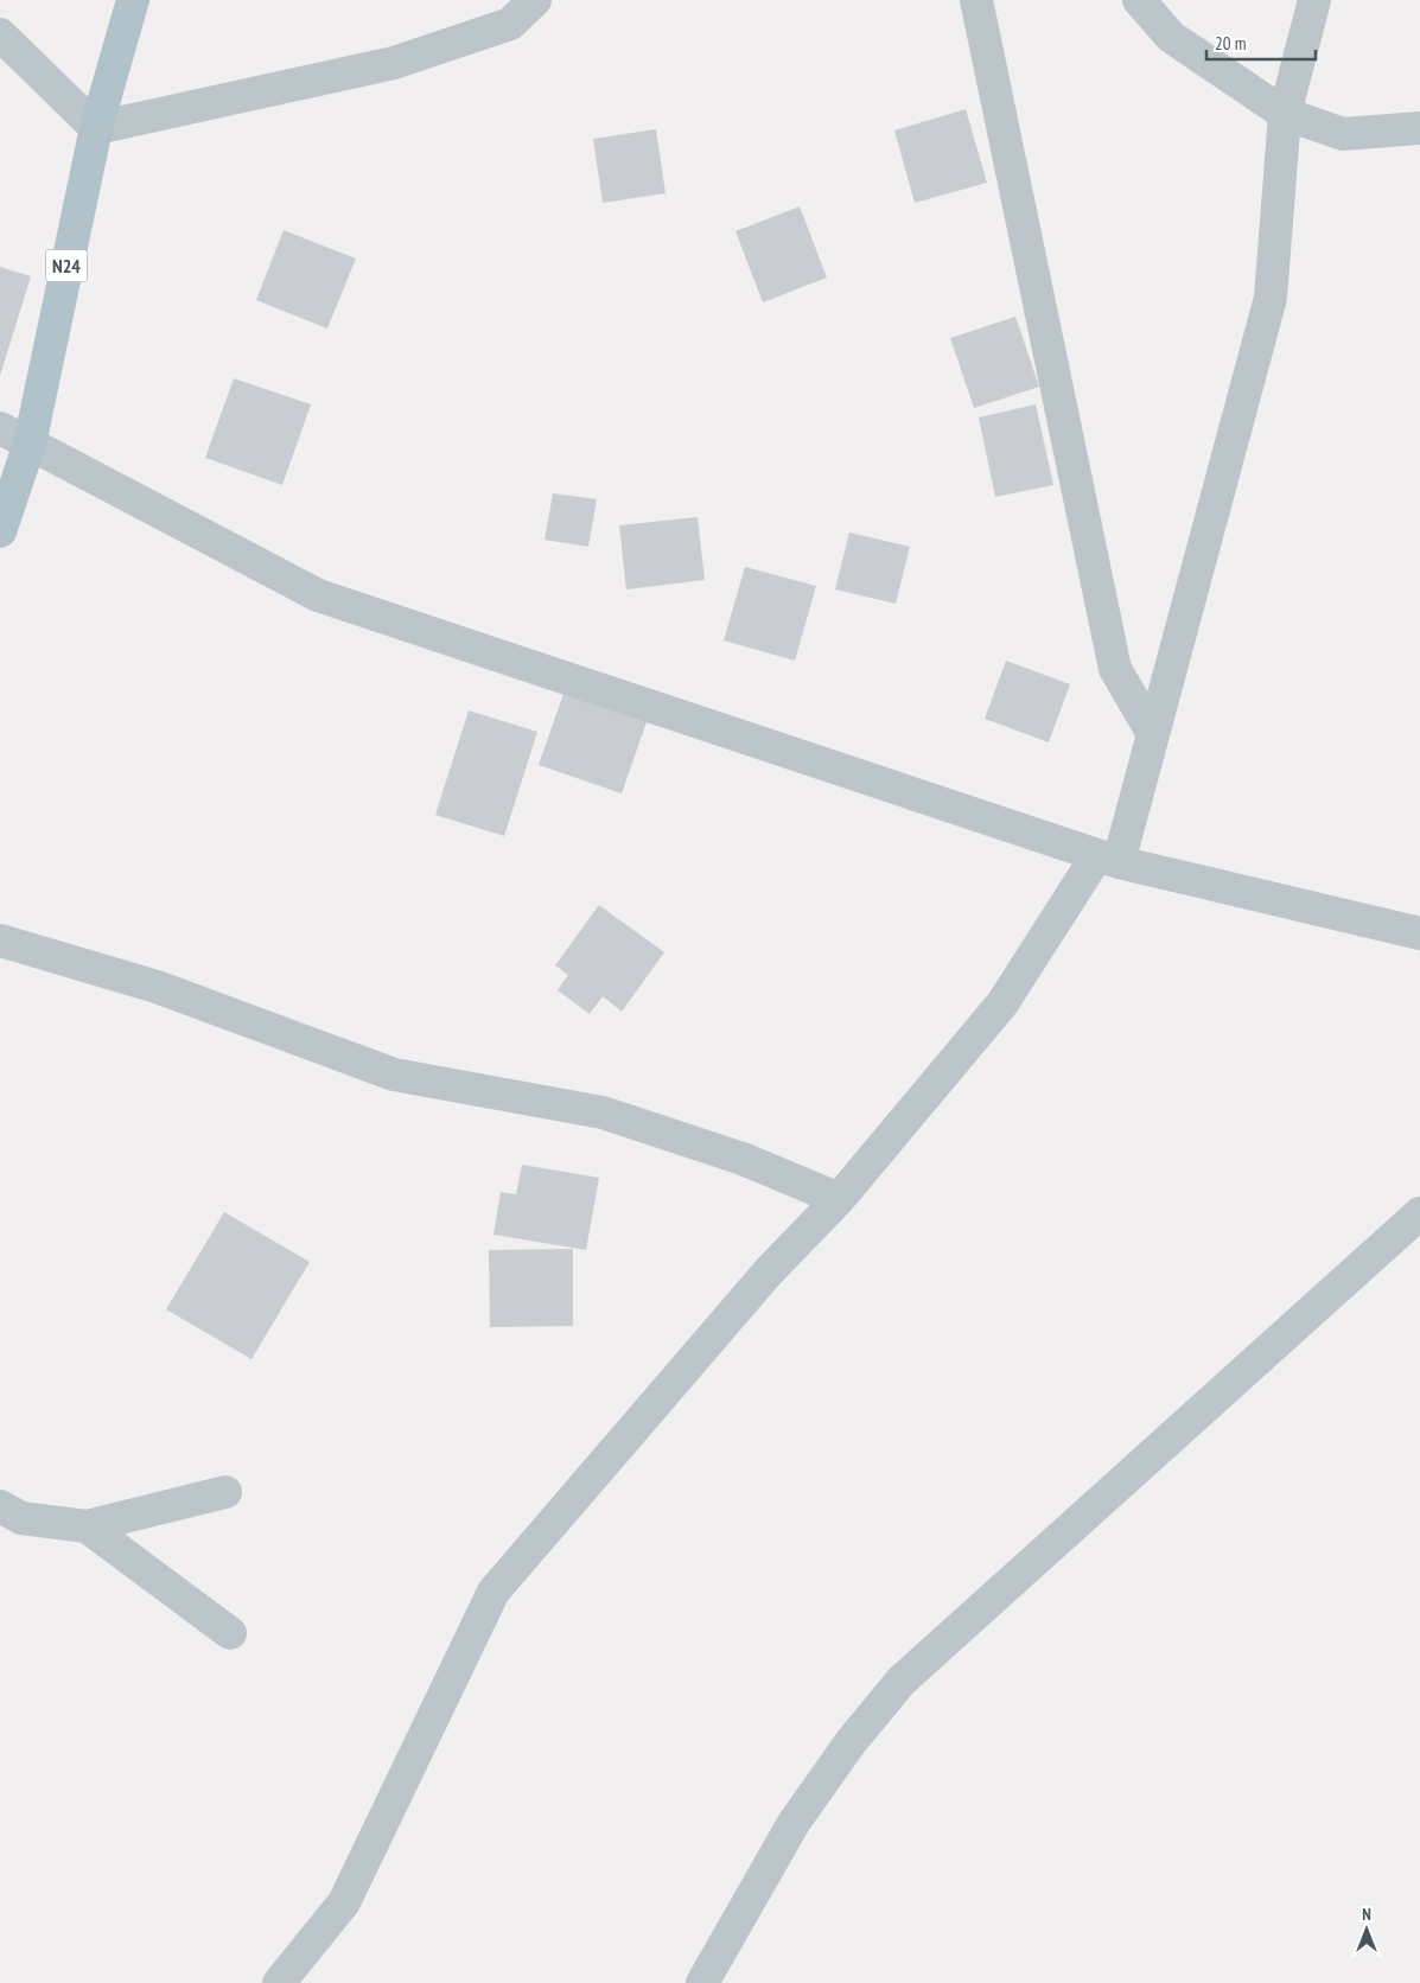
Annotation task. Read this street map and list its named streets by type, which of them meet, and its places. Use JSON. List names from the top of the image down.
{
  "streets": {
    "main road": ["N24"]
  },
  "scale_bar": "20 m",
  "north": "top"
}
